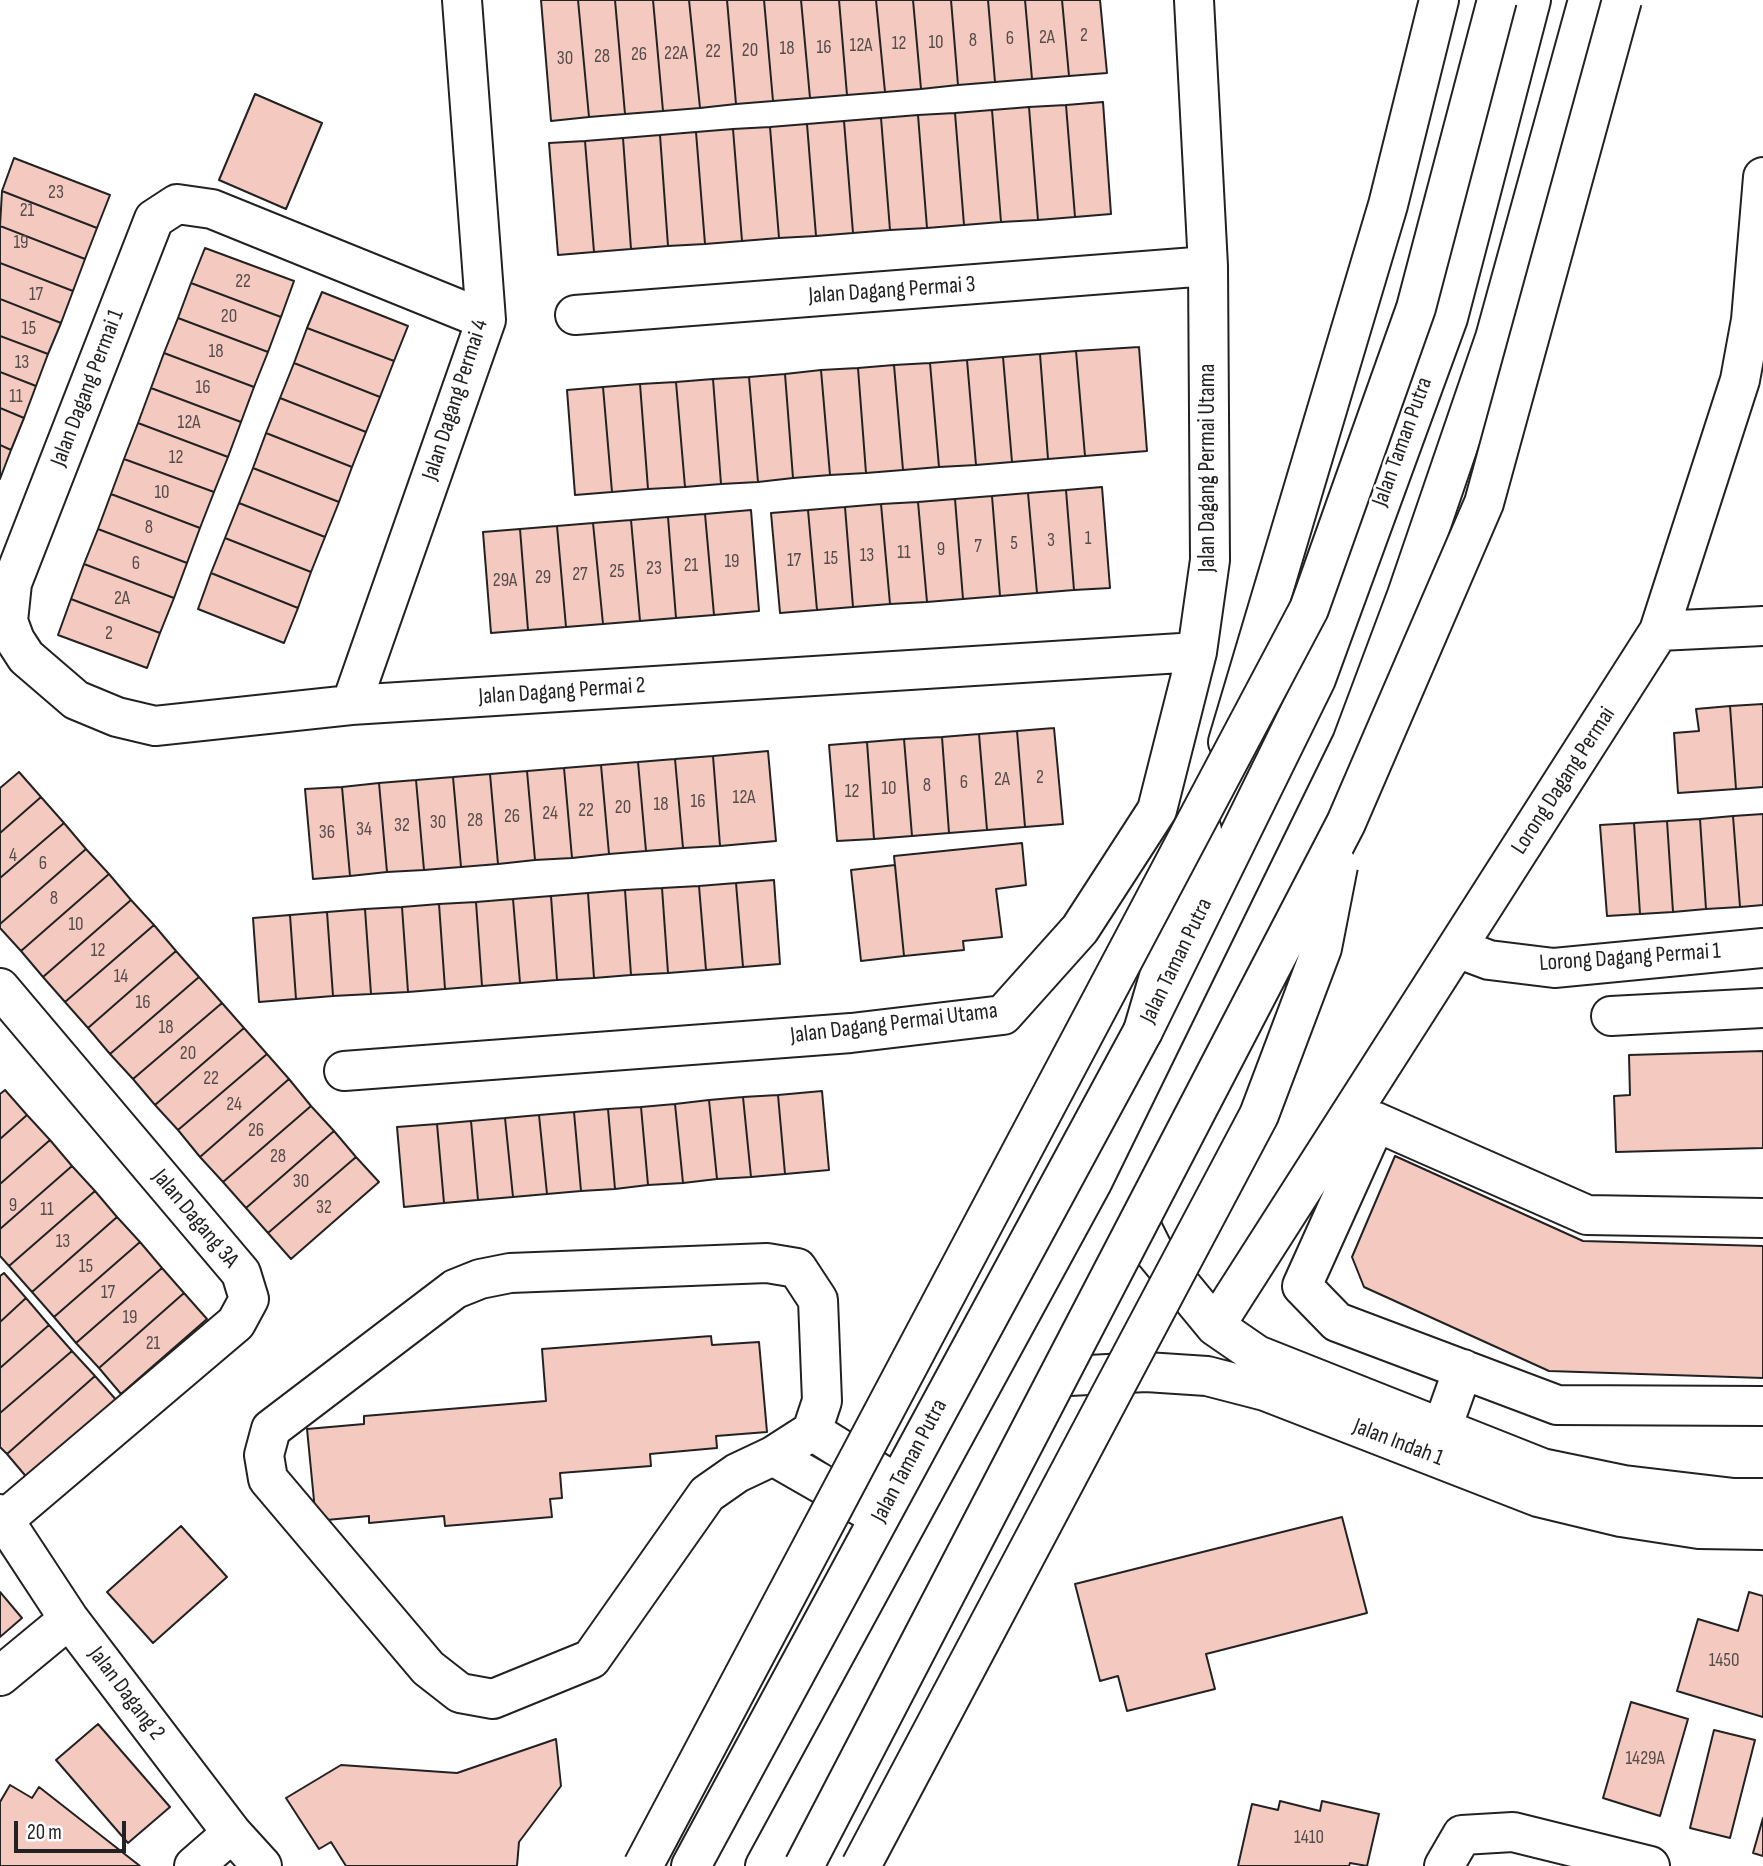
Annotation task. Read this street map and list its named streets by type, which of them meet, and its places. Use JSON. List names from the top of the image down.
{
  "streets": {
    "main road": [
      "Jalan Dagang Permai 3",
      "Jalan Dagang Permai 1",
      "Jalan Dagang Permai 4",
      "Jalan Taman Putra",
      "Jalan Dagang Permai Utama",
      "Jalan Dagang Permai 2",
      "Lorong Dagang Permai",
      "Lorong Dagang Permai 1",
      "Jalan Dagang 3A",
      "Jalan Indah 1",
      "Jalan Dagang 2"
    ]
  },
  "crossings": [
    ["Jalan Dagang Permai 3", "Jalan Dagang Permai Utama"],
    ["Jalan Dagang Permai 1", "Jalan Dagang Permai 4"],
    ["Jalan Dagang Permai 1", "Jalan Dagang Permai 2"],
    ["Jalan Dagang Permai 4", "Jalan Dagang Permai 2"],
    ["Jalan Dagang Permai Utama", "Jalan Dagang Permai 2"],
    ["Lorong Dagang Permai", "Lorong Dagang Permai 1"],
    ["Lorong Dagang Permai", "Jalan Indah 1"],
    ["Jalan Dagang 3A", "Jalan Dagang 2"]
  ],
  "house_numbers": [
    "2",
    "2A",
    "6",
    "8",
    "10",
    "12",
    "12A",
    "16",
    "18",
    "20",
    "22",
    "22A",
    "26",
    "28",
    "30",
    "23",
    "21",
    "19",
    "22",
    "17",
    "20",
    "15",
    "18",
    "13",
    "16",
    "11",
    "12A",
    "12",
    "10",
    "8",
    "1",
    "3",
    "5",
    "7",
    "9",
    "11",
    "13",
    "15",
    "17",
    "19",
    "6",
    "21",
    "23",
    "25",
    "27",
    "29",
    "29A",
    "2A",
    "2",
    "2",
    "2A",
    "6",
    "8",
    "10",
    "12",
    "12A",
    "16",
    "18",
    "20",
    "22",
    "24",
    "26",
    "28",
    "30",
    "32",
    "34",
    "36",
    "4",
    "6",
    "8",
    "10",
    "12",
    "14",
    "16",
    "18",
    "20",
    "22",
    "24",
    "26",
    "28",
    "30",
    "9",
    "32",
    "11",
    "13",
    "15",
    "17",
    "19",
    "21",
    "1450",
    "1429A",
    "1410"
  ],
  "scale_bar": "20 m"
}
